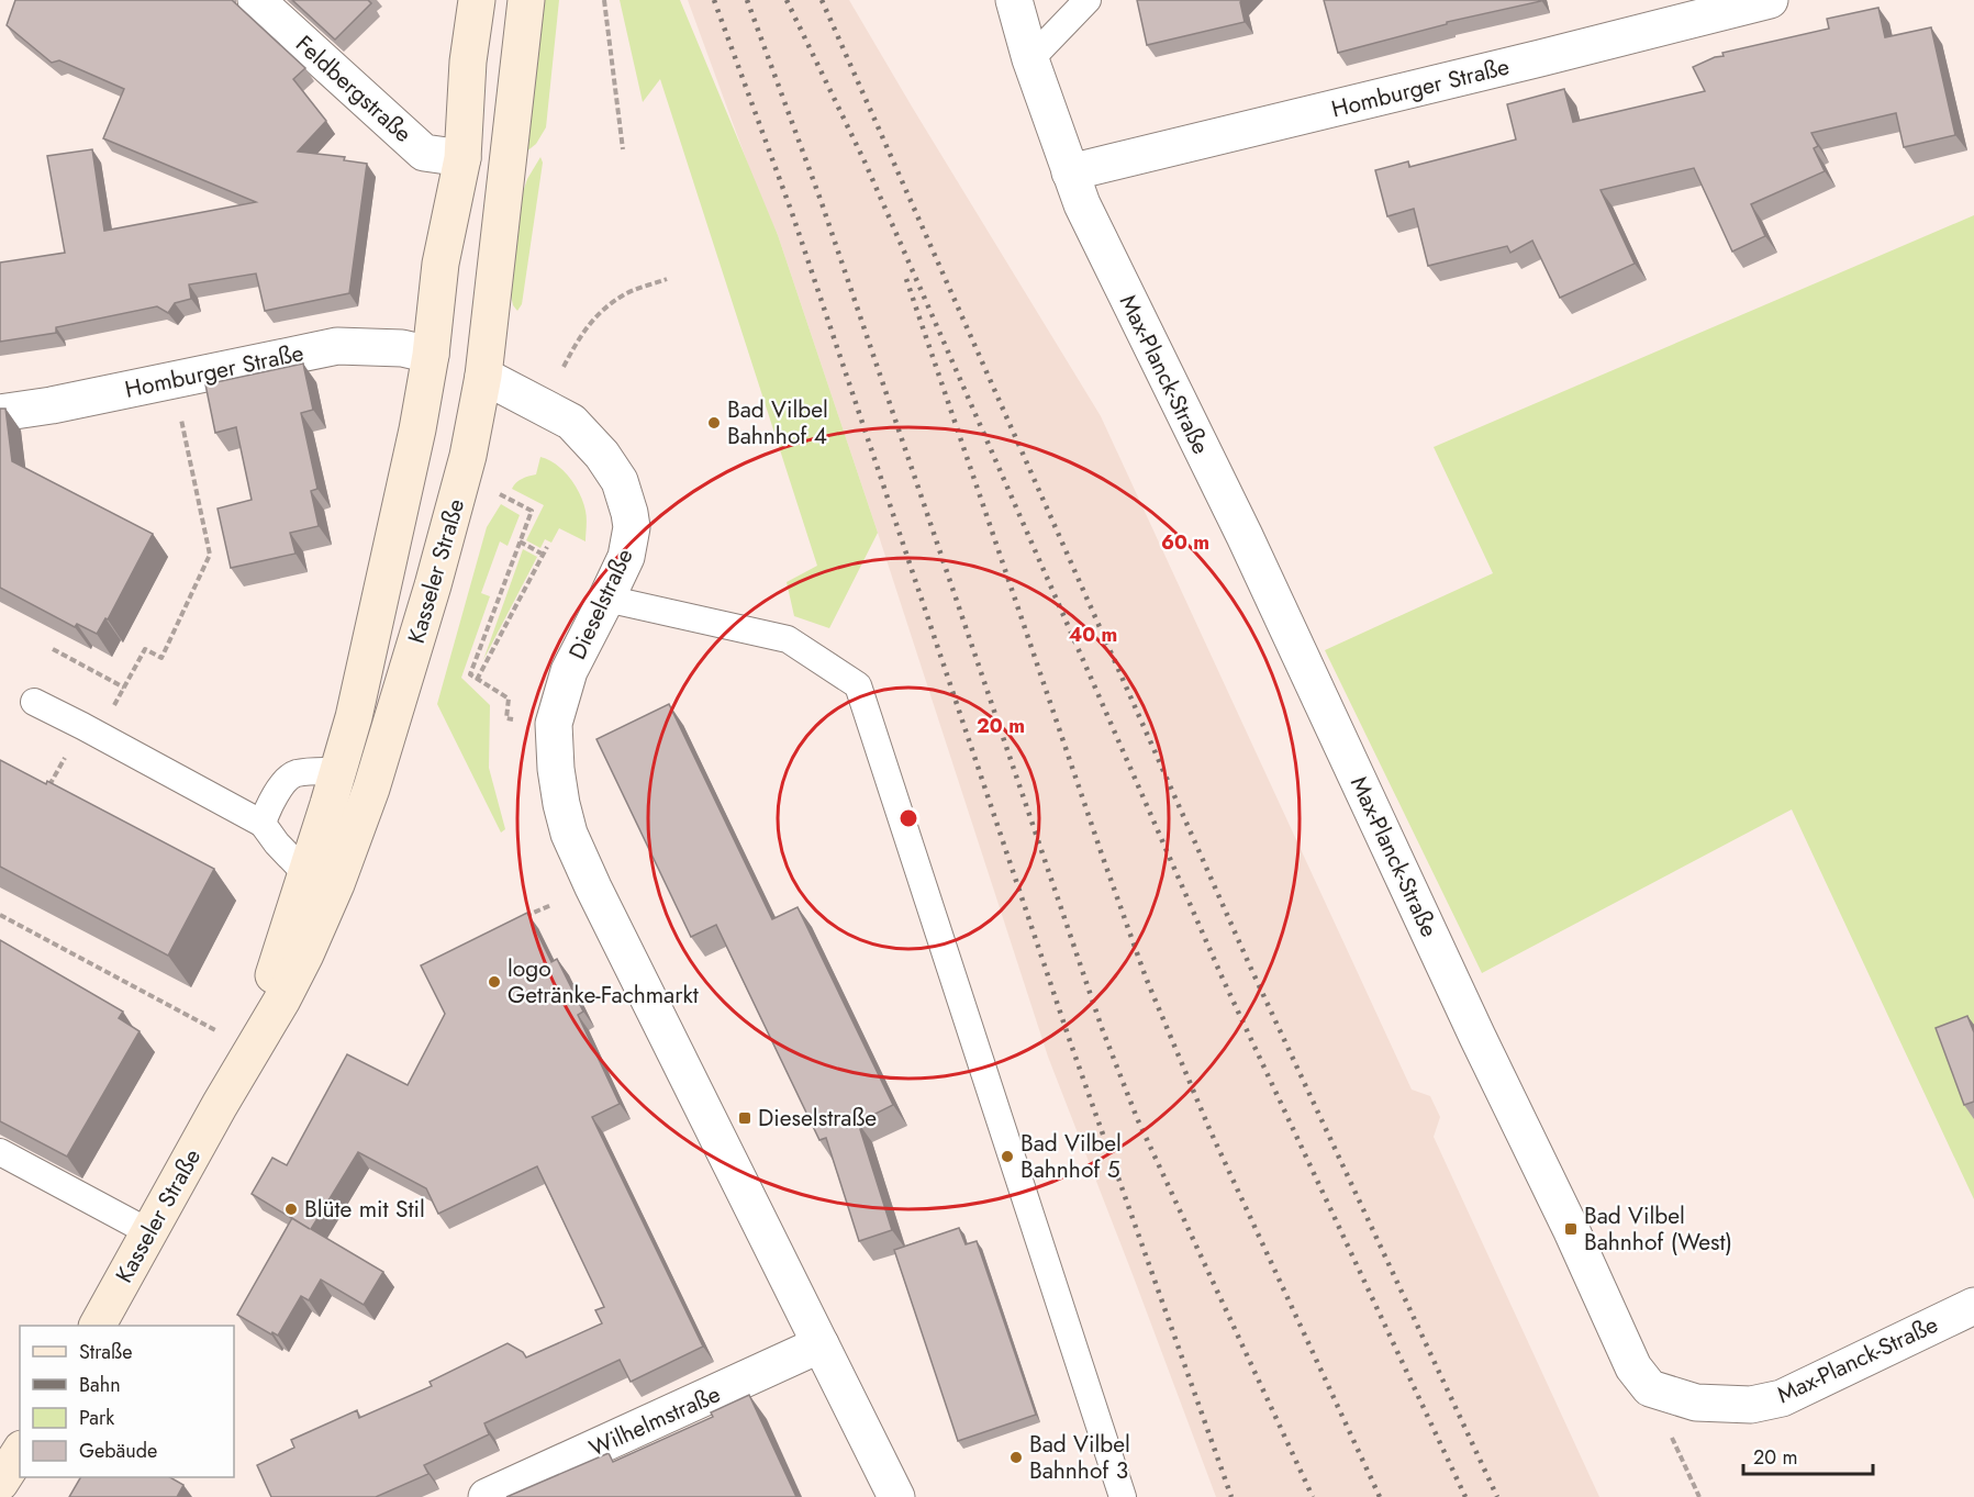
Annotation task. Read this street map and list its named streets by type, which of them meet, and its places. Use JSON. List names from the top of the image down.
{
  "streets": {
    "main road": ["Kasseler Straße"],
    "street": [
      "Homburger Straße",
      "Feldbergstraße",
      "Max-Planck-Straße",
      "Dieselstraße",
      "Wilhelmstraße"
    ]
  },
  "crossings": [
    ["Homburger Straße", "Max-Planck-Straße"],
    ["Homburger Straße", "Kasseler Straße"],
    ["Feldbergstraße", "Kasseler Straße"],
    ["Kasseler Straße", "Dieselstraße"],
    ["Dieselstraße", "Wilhelmstraße"]
  ],
  "places": {
    "other": [
      "Bad Vilbel Bahnhof 4",
      "logo Getränke-Fachmarkt",
      "Bad Vilbel Bahnhof 5",
      "Blüte mit Stil",
      "Bad Vilbel Bahnhof 3"
    ],
    "transit": ["Dieselstraße", "Bad Vilbel Bahnhof (West)"]
  },
  "legend": [
    "Straße",
    "Bahn",
    "Park",
    "Gebäude"
  ],
  "scale_bar": "20 m",
  "rings": ["60 m", "40 m", "20 m"]
}
